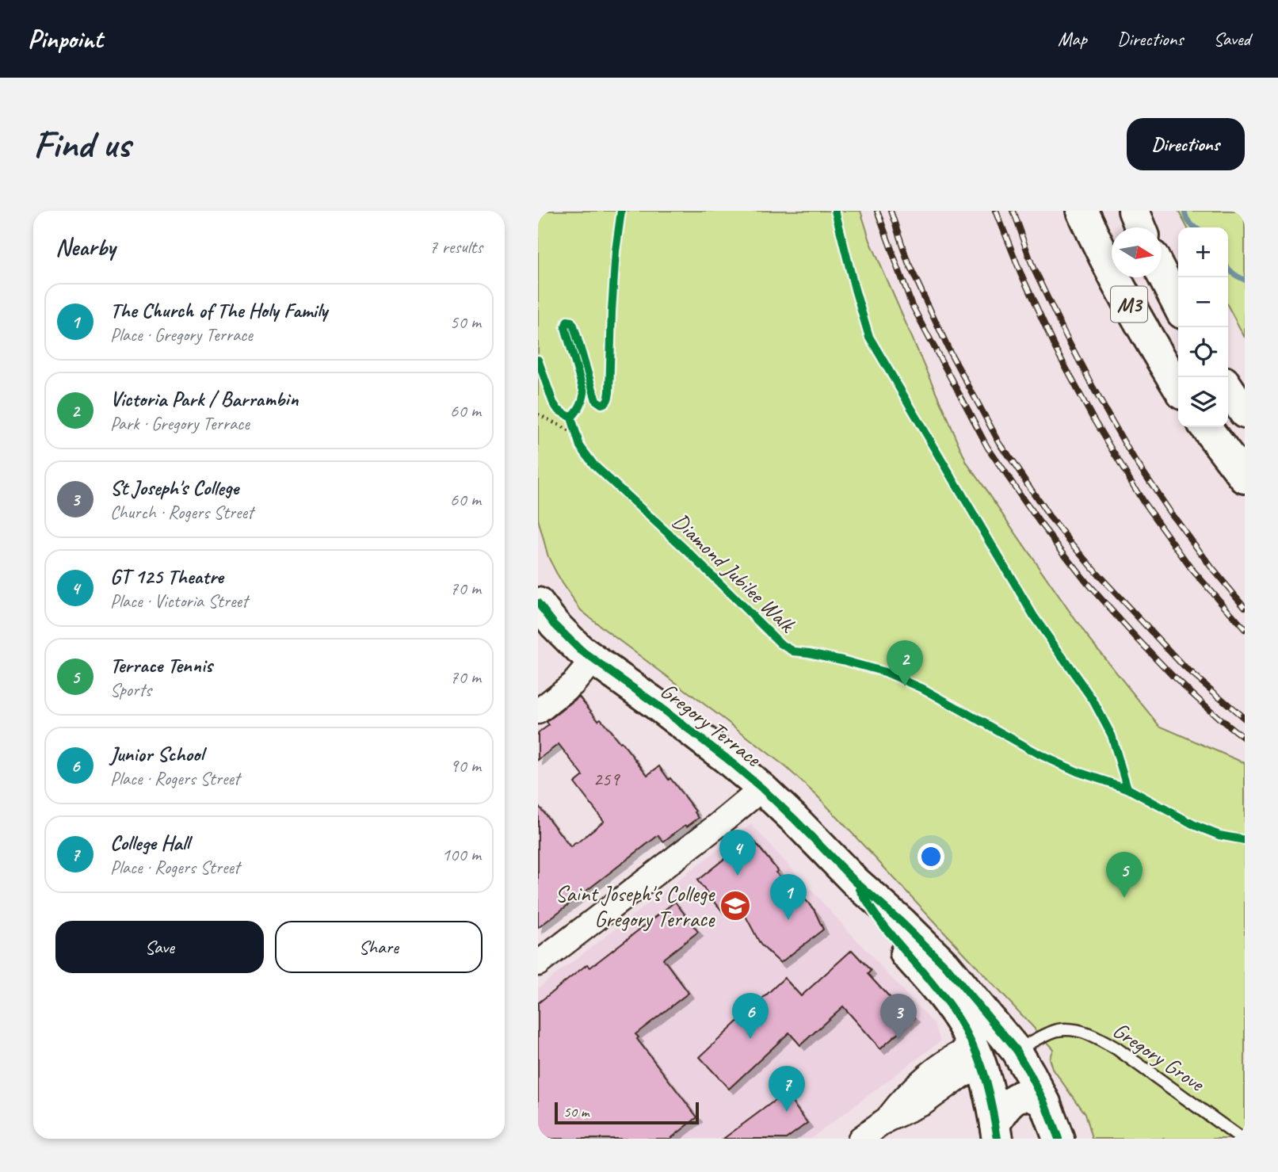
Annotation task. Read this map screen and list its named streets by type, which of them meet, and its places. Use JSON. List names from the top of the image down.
{
  "streets": {
    "main road": ["M3", "Gregory Terrace"],
    "lane": ["Gregory Grove"],
    "cycle path": ["Diamond Jubilee Walk"]
  },
  "crossings": [
    ["Gregory Terrace", "Gregory Grove"]
  ],
  "places": {
    "school or university": ["Saint Joseph's College Gregory Terrace"]
  },
  "house_numbers": ["259"],
  "scale_bar": "50 m",
  "north": "right",
  "page": {
    "header": "Pinpoint",
    "nav": ["Map", "Directions", "Saved"],
    "buttons": [
      "Directions",
      ["Save", "Share"]
    ],
    "title": "Find us",
    "heading": ["Nearby", "7 results"],
    "map_buttons": ["+", "−"],
    "list": [
      {
        "mark": "1",
        "name": "The Church of The Holy Family",
        "note": "Place · Gregory Terrace",
        "value": "50 m"
      },
      {
        "mark": "2",
        "name": "Victoria Park / Barrambin",
        "note": "Park · Gregory Terrace",
        "value": "60 m"
      },
      {
        "mark": "3",
        "name": "St Joseph's College",
        "note": "Church · Rogers Street",
        "value": "60 m"
      },
      {
        "mark": "4",
        "name": "GT 125 Theatre",
        "note": "Place · Victoria Street",
        "value": "70 m"
      },
      {
        "mark": "5",
        "name": "Terrace Tennis",
        "note": "Sports",
        "value": "70 m"
      },
      {
        "mark": "6",
        "name": "Junior School",
        "note": "Place · Rogers Street",
        "value": "90 m"
      },
      {
        "mark": "7",
        "name": "College Hall",
        "note": "Place · Rogers Street",
        "value": "100 m"
      }
    ],
    "pins": [
      "2",
      "4",
      "5",
      "1",
      "6",
      "3",
      "7"
    ],
    "scale": "50 m"
  }
}
